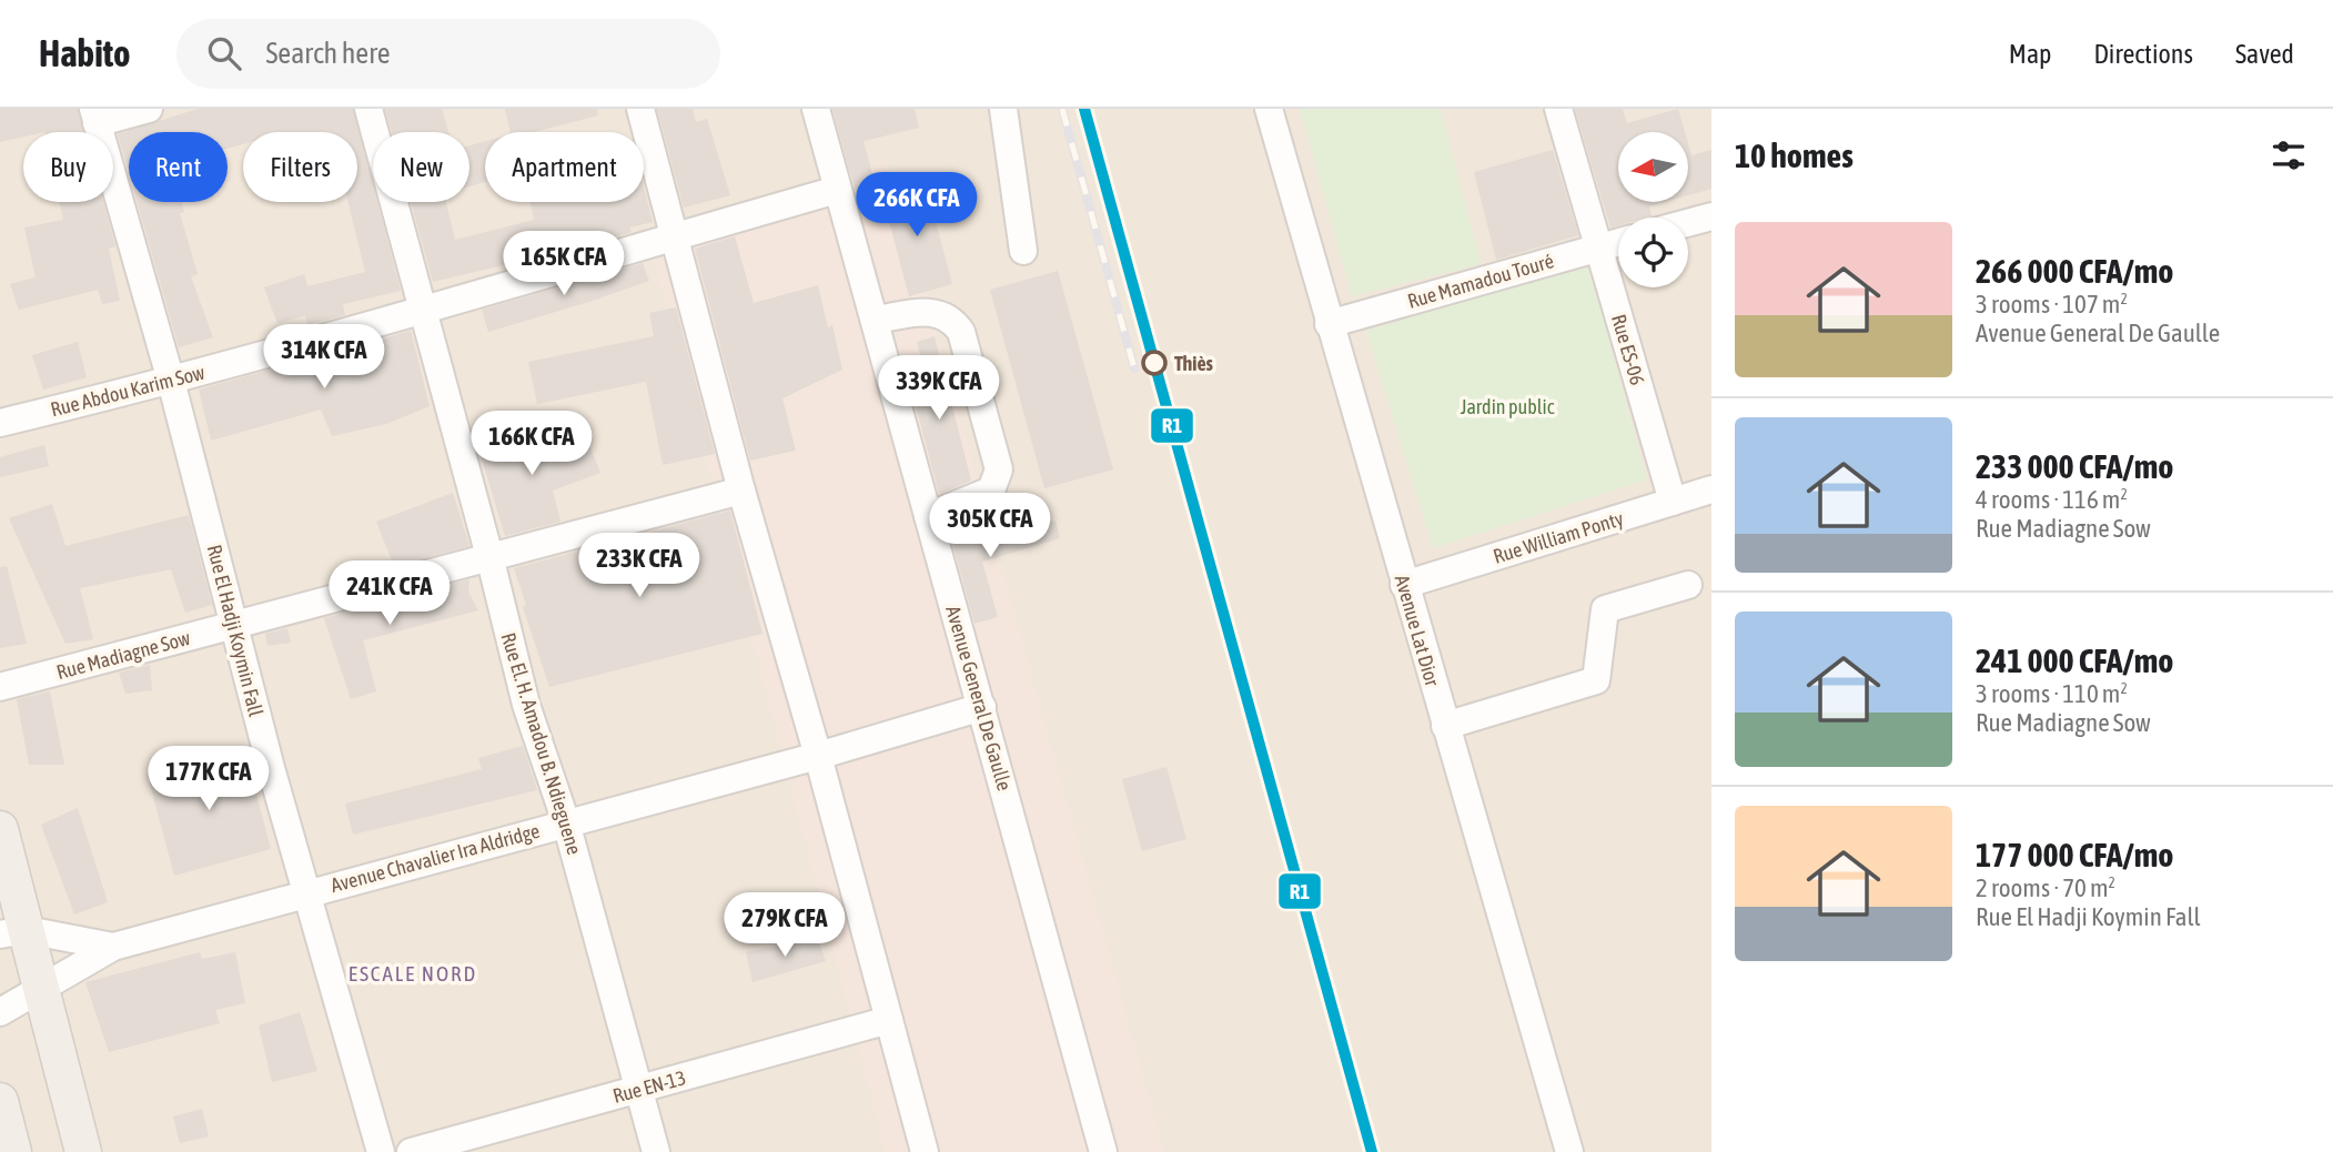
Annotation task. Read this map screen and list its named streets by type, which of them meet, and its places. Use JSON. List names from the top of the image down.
{
  "streets": {
    "street": [
      "Rue Mamadou Touré",
      "Rue ES-06",
      "Rue Abdou Karim Sow",
      "Rue William Ponty",
      "Rue El Hadji Koymin Fall",
      "Avenue Lat Dior",
      "Rue Madiagne Sow",
      "Avenue General De Gaulle",
      "Rue El. H. Amadou B. Ndieguene",
      "Avenue Chavalier Ira Aldridge",
      "Rue EN-13"
    ]
  },
  "crossings": [
    ["Rue Mamadou Touré", "Rue ES-06"],
    ["Rue Mamadou Touré", "Avenue Lat Dior"],
    ["Rue ES-06", "Rue William Ponty"],
    ["Rue Abdou Karim Sow", "Rue El Hadji Koymin Fall"],
    ["Rue Abdou Karim Sow", "Avenue General De Gaulle"],
    ["Rue Abdou Karim Sow", "Rue El. H. Amadou B. Ndieguene"],
    ["Rue William Ponty", "Avenue Lat Dior"],
    ["Rue El Hadji Koymin Fall", "Rue Madiagne Sow"],
    ["Rue El Hadji Koymin Fall", "Avenue Chavalier Ira Aldridge"],
    ["Rue Madiagne Sow", "Rue El. H. Amadou B. Ndieguene"],
    ["Avenue General De Gaulle", "Avenue Chavalier Ira Aldridge"],
    ["Rue El. H. Amadou B. Ndieguene", "Avenue Chavalier Ira Aldridge"],
    ["Rue El. H. Amadou B. Ndieguene", "Rue EN-13"]
  ],
  "districts": ["ESCALE NORD"],
  "parks": ["Jardin public"],
  "places": ["Thiès"],
  "lines": ["transit line R1"],
  "north": "left",
  "page": {
    "header": "Habito",
    "search": "Search here",
    "nav": ["Map", "Directions", "Saved"],
    "heading": "10 homes",
    "chip": [
      "Buy",
      "Rent",
      "Filters",
      "New",
      "Apartment"
    ],
    "price": [
      "266K CFA",
      "165K CFA",
      "314K CFA",
      "339K CFA",
      "166K CFA",
      "305K CFA",
      "233K CFA",
      "241K CFA",
      "177K CFA",
      "279K CFA"
    ],
    "list": [
      {
        "name": "266 000 CFA/mo",
        "note": "3 rooms · 107 m² · Avenue General De Gaulle"
      },
      {
        "name": "233 000 CFA/mo",
        "note": "4 rooms · 116 m² · Rue Madiagne Sow"
      },
      {
        "name": "241 000 CFA/mo",
        "note": "3 rooms · 110 m² · Rue Madiagne Sow"
      },
      {
        "name": "177 000 CFA/mo",
        "note": "2 rooms · 70 m² · Rue El Hadji Koymin Fall"
      }
    ]
  }
}
